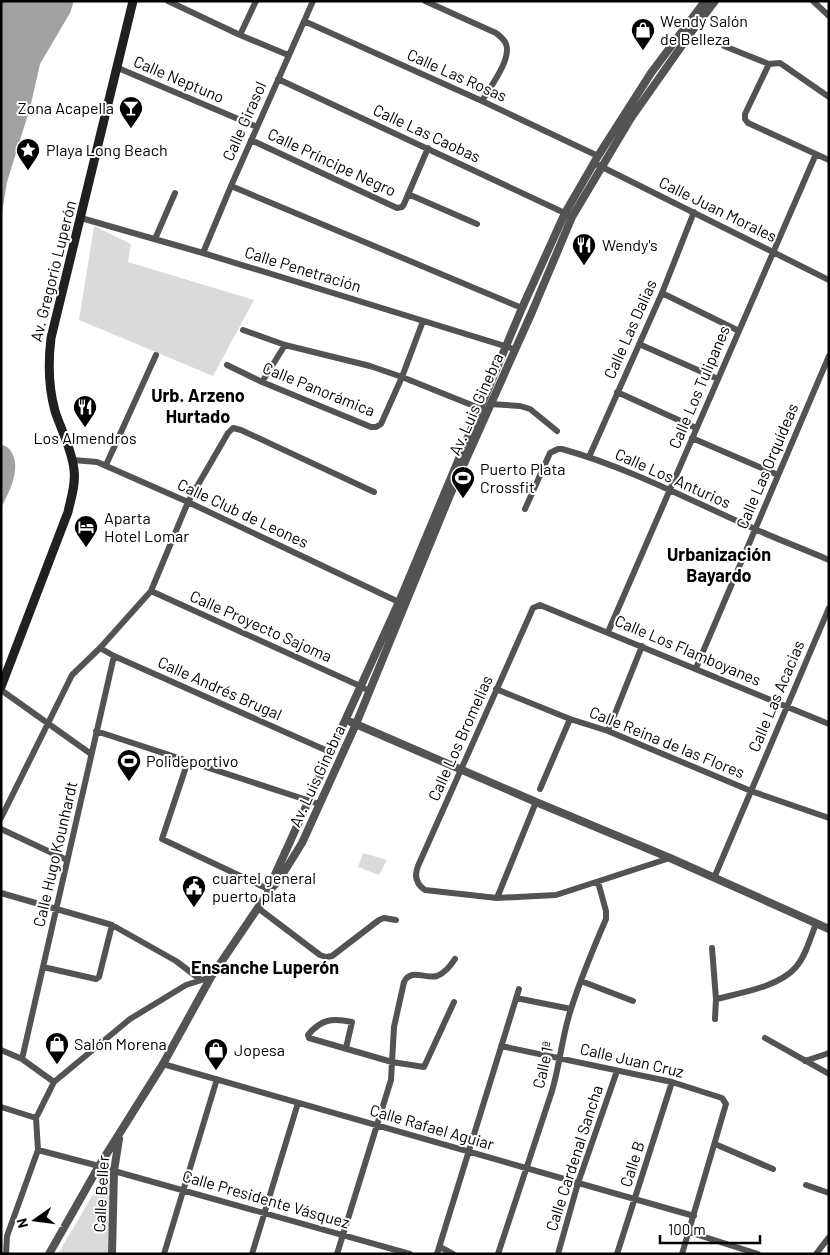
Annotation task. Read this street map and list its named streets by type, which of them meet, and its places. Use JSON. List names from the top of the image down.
{
  "streets": {
    "main road": ["Av. Gregorio Luperón"],
    "street": [
      "Calle Las Rosas",
      "Calle Neptuno",
      "Calle Girasol",
      "Calle Las Caobas",
      "Calle Príncipe Negro",
      "Calle Juan Morales",
      "Calle Penetración",
      "Calle Las Dalias",
      "Calle Los Tulipanes",
      "Calle Panorámica",
      "Av. Luis Ginebra",
      "Calle Las Orquídeas",
      "Calle Los Anturios",
      "Calle Club de Leones",
      "Calle Proyecto Sajoma",
      "Calle Los Flamboyanes",
      "Calle Andrés Brugal",
      "Calle Las Acacias",
      "Calle Los Bromelias",
      "Calle Reina de las Flores",
      "Calle Hugo Kounhardt",
      "Calle Juan Cruz",
      "Calle 1ª",
      "Calle Rafael Aguiar",
      "Calle Cardenal Sancha",
      "Calle B",
      "Calle Beller",
      "Calle Presidente Vásquez"
    ]
  },
  "crossings": [
    ["Calle Las Rosas", "Calle Girasol"],
    ["Calle Las Rosas", "Av. Luis Ginebra"],
    ["Calle Neptuno", "Calle Girasol"],
    ["Calle Neptuno", "Av. Gregorio Luperón"],
    ["Calle Girasol", "Calle Las Caobas"],
    ["Calle Girasol", "Calle Príncipe Negro"],
    ["Calle Girasol", "Calle Penetración"],
    ["Calle Las Caobas", "Av. Luis Ginebra"],
    ["Calle Juan Morales", "Calle Las Dalias"],
    ["Calle Juan Morales", "Calle Los Tulipanes"],
    ["Calle Juan Morales", "Av. Luis Ginebra"],
    ["Calle Penetración", "Av. Gregorio Luperón"],
    ["Calle Penetración", "Calle Panorámica"],
    ["Calle Penetración", "Av. Luis Ginebra"],
    ["Av. Gregorio Luperón", "Calle Club de Leones"],
    ["Calle Las Dalias", "Calle Los Anturios"],
    ["Calle Los Tulipanes", "Calle Los Anturios"],
    ["Calle Los Tulipanes", "Calle Los Flamboyanes"],
    ["Av. Luis Ginebra", "Calle Club de Leones"],
    ["Av. Luis Ginebra", "Calle Proyecto Sajoma"],
    ["Av. Luis Ginebra", "Calle Andrés Brugal"],
    ["Av. Luis Ginebra", "Calle Rafael Aguiar"],
    ["Av. Luis Ginebra", "Calle Beller"],
    ["Av. Luis Ginebra", "Calle Presidente Vásquez"],
    ["Calle Las Orquídeas", "Calle Los Anturios"],
    ["Calle Las Orquídeas", "Calle Los Flamboyanes"],
    ["Calle Los Flamboyanes", "Calle Las Acacias"],
    ["Calle Los Flamboyanes", "Calle Los Bromelias"],
    ["Calle Andrés Brugal", "Calle Hugo Kounhardt"],
    ["Calle Las Acacias", "Calle Reina de las Flores"],
    ["Calle Los Bromelias", "Calle Reina de las Flores"],
    ["Calle Juan Cruz", "Calle 1ª"],
    ["Calle Juan Cruz", "Calle Cardenal Sancha"],
    ["Calle Juan Cruz", "Calle B"],
    ["Calle 1ª", "Calle Rafael Aguiar"],
    ["Calle Rafael Aguiar", "Calle Cardenal Sancha"],
    ["Calle Rafael Aguiar", "Calle B"],
    ["Calle Beller", "Calle Presidente Vásquez"]
  ],
  "districts": ["Urb. Arzeno Hurtado", "Urbanización Bayardo", "Ensanche Luperón"],
  "places": {
    "shop": ["Wendy Salón de Belleza", "Salón Morena", "Jopesa"],
    "bar": ["Zona Acapella"],
    "place": ["Playa Long Beach"],
    "restaurant": ["Wendy's", "Los Almendros"],
    "sports": ["Puerto Plata Crossfit", "Polideportivo"],
    "hotel": ["Aparta Hotel Lomar"],
    "public building": ["cuartel general puerto plata"]
  },
  "scale_bar": "100 m",
  "north": "left"
}
